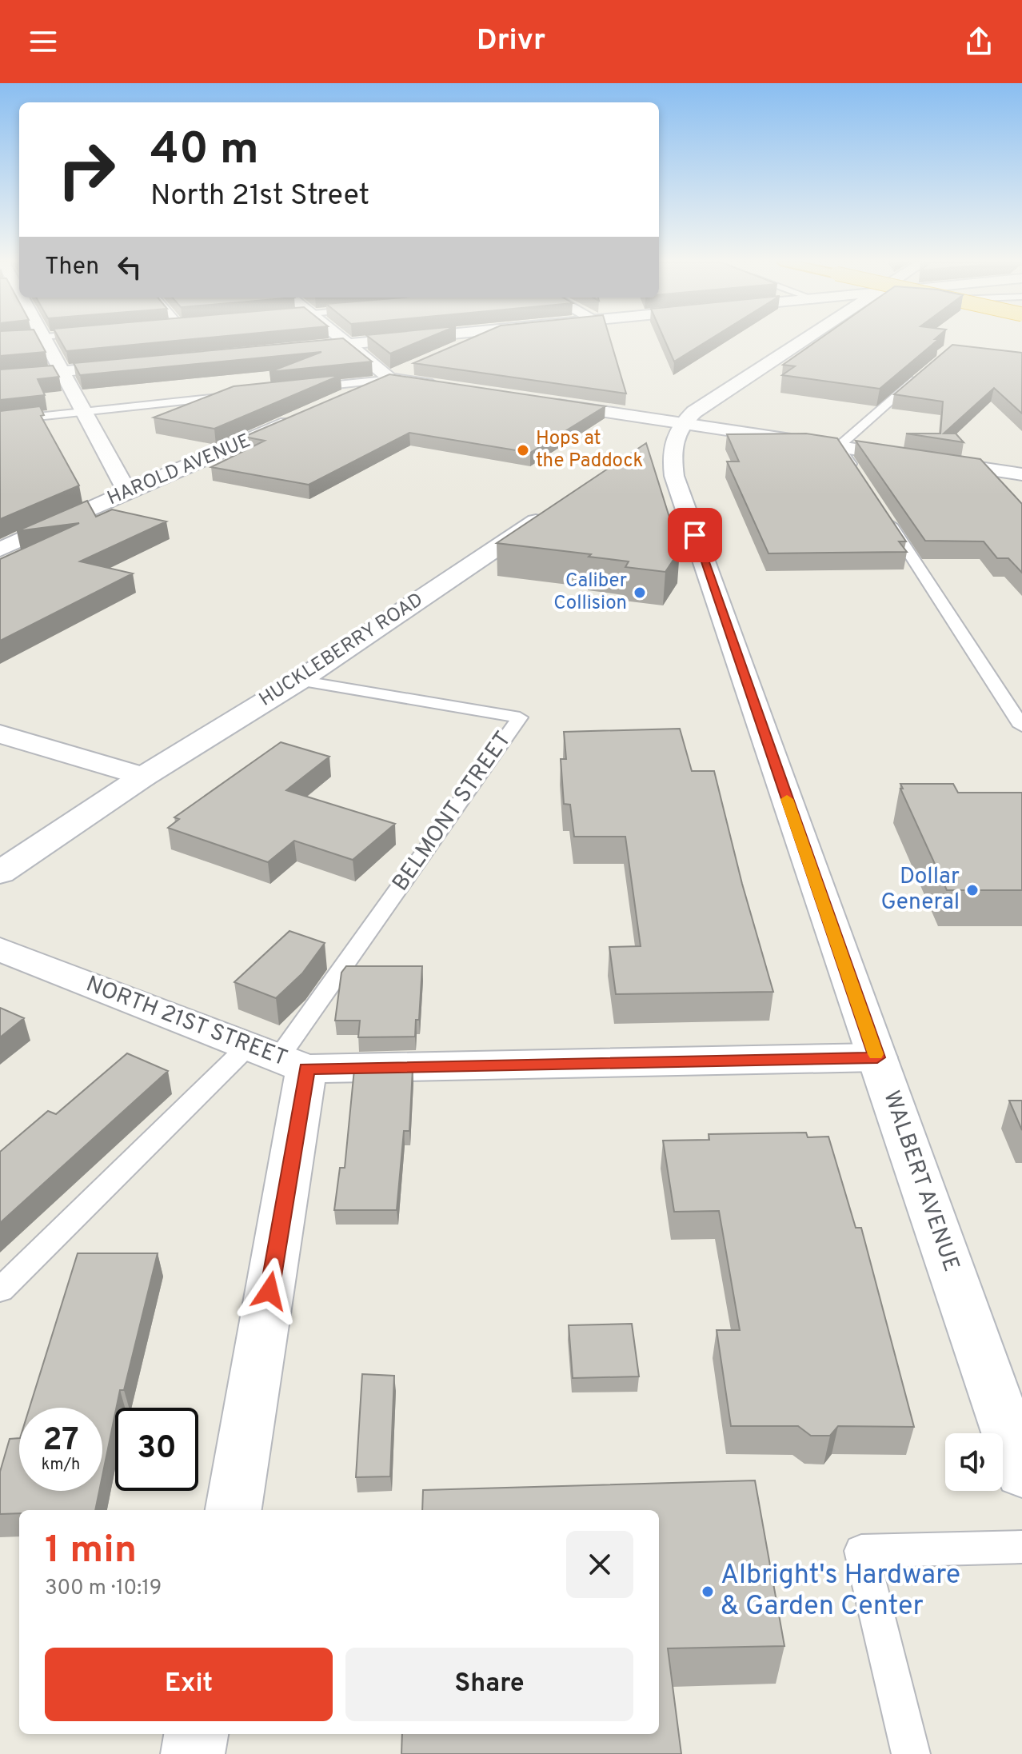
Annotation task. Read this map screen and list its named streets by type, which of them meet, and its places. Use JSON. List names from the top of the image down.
{
  "streets": {
    "street": [
      "HAROLD AVENUE",
      "HUCKLEBERRY ROAD",
      "BELMONT STREET",
      "NORTH 21ST STREET",
      "WALBERT AVENUE"
    ]
  },
  "crossings": [
    ["HUCKLEBERRY ROAD", "BELMONT STREET"],
    ["BELMONT STREET", "NORTH 21ST STREET"],
    ["NORTH 21ST STREET", "WALBERT AVENUE"]
  ],
  "places": [
    "Hops at the Paddock",
    "Caliber Collision",
    "Dollar General",
    "Albright's Hardware & Garden Center"
  ],
  "page": {
    "header": "Drivr",
    "turn": ["40 m", "North 21st Street"],
    "then": "Then",
    "speed": "27 km/h",
    "limit": "30",
    "heading": ["1 min", "300 m · 10:19"],
    "buttons": ["Exit", "Share"]
  }
}
